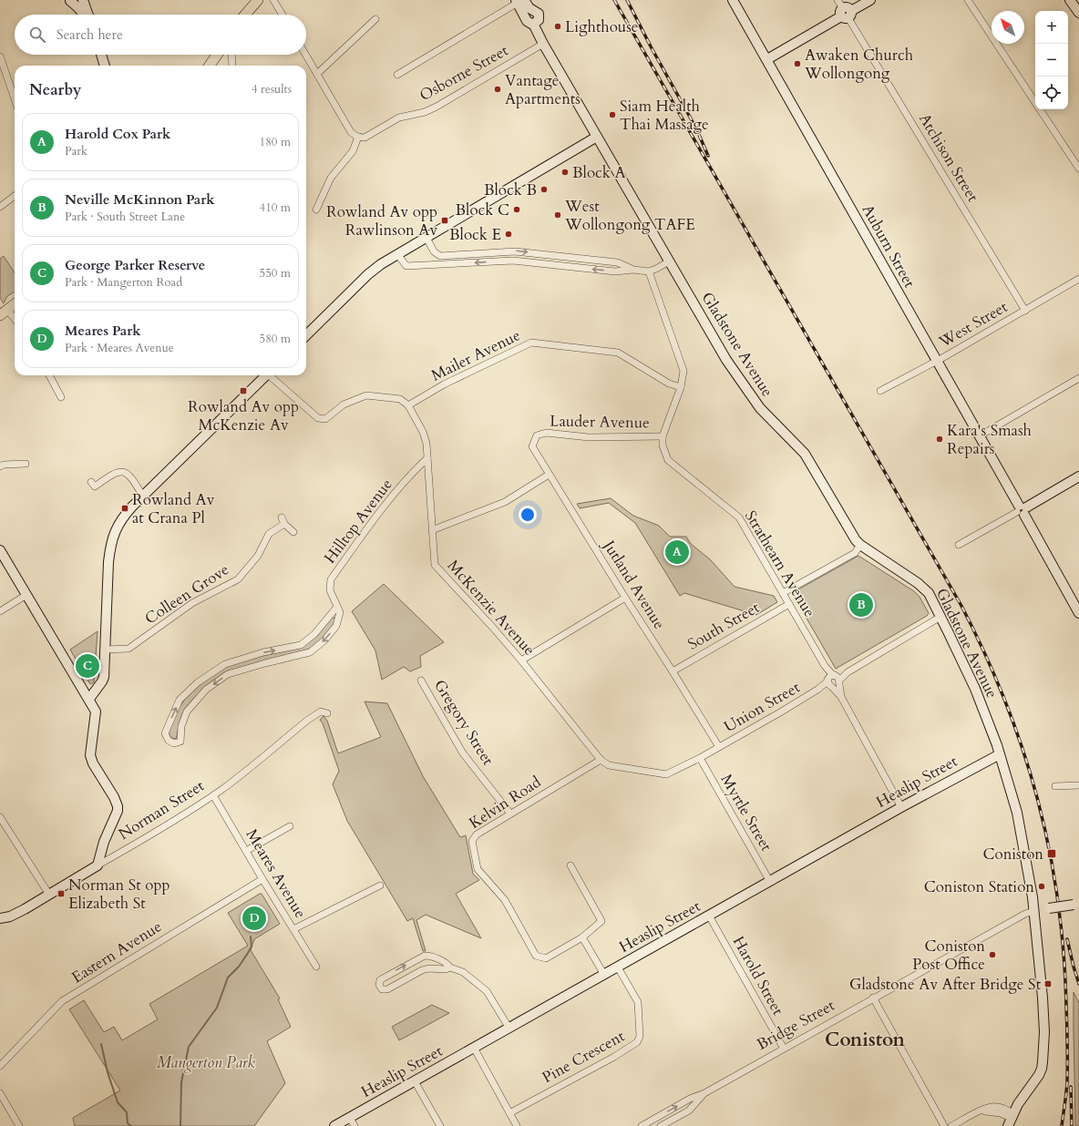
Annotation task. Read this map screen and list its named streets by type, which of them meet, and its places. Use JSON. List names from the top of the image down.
{
  "streets": {
    "street": [
      "Osborne Street",
      "Atchison Street",
      "Auburn Street",
      "West Street",
      "Gladstone Avenue",
      "Mailer Avenue",
      "Lauder Avenue",
      "Hilltop Avenue",
      "Strathearn Avenue",
      "Jutland Avenue",
      "Colleen Grove",
      "McKenzie Avenue",
      "South Street",
      "Union Street",
      "Gregory Street",
      "Heaslip Street",
      "Kelvin Road",
      "Norman Street",
      "Myrtle Street",
      "Meares Avenue",
      "Eastern Avenue",
      "Harold Street",
      "Bridge Street",
      "Pine Crescent"
    ]
  },
  "crossings": [
    ["Osborne Street", "Gladstone Avenue"],
    ["Atchison Street", "West Street"],
    ["Auburn Street", "West Street"],
    ["Gladstone Avenue", "Union Street"],
    ["Gladstone Avenue", "Heaslip Street"],
    ["Gladstone Avenue", "Bridge Street"],
    ["Mailer Avenue", "McKenzie Avenue"],
    ["Lauder Avenue", "Strathearn Avenue"],
    ["Lauder Avenue", "Jutland Avenue"],
    ["Hilltop Avenue", "McKenzie Avenue"],
    ["Strathearn Avenue", "South Street"],
    ["Strathearn Avenue", "Union Street"],
    ["Jutland Avenue", "McKenzie Avenue"],
    ["Jutland Avenue", "South Street"],
    ["Jutland Avenue", "Union Street"],
    ["McKenzie Avenue", "Union Street"],
    ["McKenzie Avenue", "Kelvin Road"],
    ["McKenzie Avenue", "Myrtle Street"],
    ["Gregory Street", "Kelvin Road"],
    ["Heaslip Street", "Myrtle Street"],
    ["Heaslip Street", "Harold Street"],
    ["Heaslip Street", "Pine Crescent"],
    ["Norman Street", "Meares Avenue"],
    ["Meares Avenue", "Eastern Avenue"],
    ["Harold Street", "Bridge Street"]
  ],
  "districts": ["Coniston"],
  "parks": ["Mangerton Park"],
  "places": {
    "other": [
      "Lighthouse",
      "Awaken Church Wollongong",
      "Vantage Apartments",
      "Siam Health Thai Massage",
      "Block A",
      "Block B",
      "Block C",
      "West Wollongong TAFE",
      "Block E",
      "Kara's Smash Repairs",
      "Coniston Station",
      "Coniston Post Office"
    ],
    "transit": [
      "Rowland Av opp Rawlinson Av",
      "Rowland Av opp McKenzie Av",
      "Rowland Av at Crana Pl",
      "Coniston",
      "Norman St opp Elizabeth St",
      "Gladstone Av After Bridge St"
    ]
  },
  "north": "top left",
  "page": {
    "map_buttons": ["+", "−"],
    "search": "Search here",
    "heading": ["Nearby", "4 results"],
    "list": [
      {
        "mark": "A",
        "name": "Harold Cox Park",
        "note": "Park",
        "value": "180 m"
      },
      {
        "mark": "B",
        "name": "Neville McKinnon Park",
        "note": "Park · South Street Lane",
        "value": "410 m"
      },
      {
        "mark": "C",
        "name": "George Parker Reserve",
        "note": "Park · Mangerton Road",
        "value": "550 m"
      },
      {
        "mark": "D",
        "name": "Meares Park",
        "note": "Park · Meares Avenue",
        "value": "580 m"
      }
    ],
    "pins": [
      "A",
      "B",
      "C",
      "D"
    ]
  }
}
